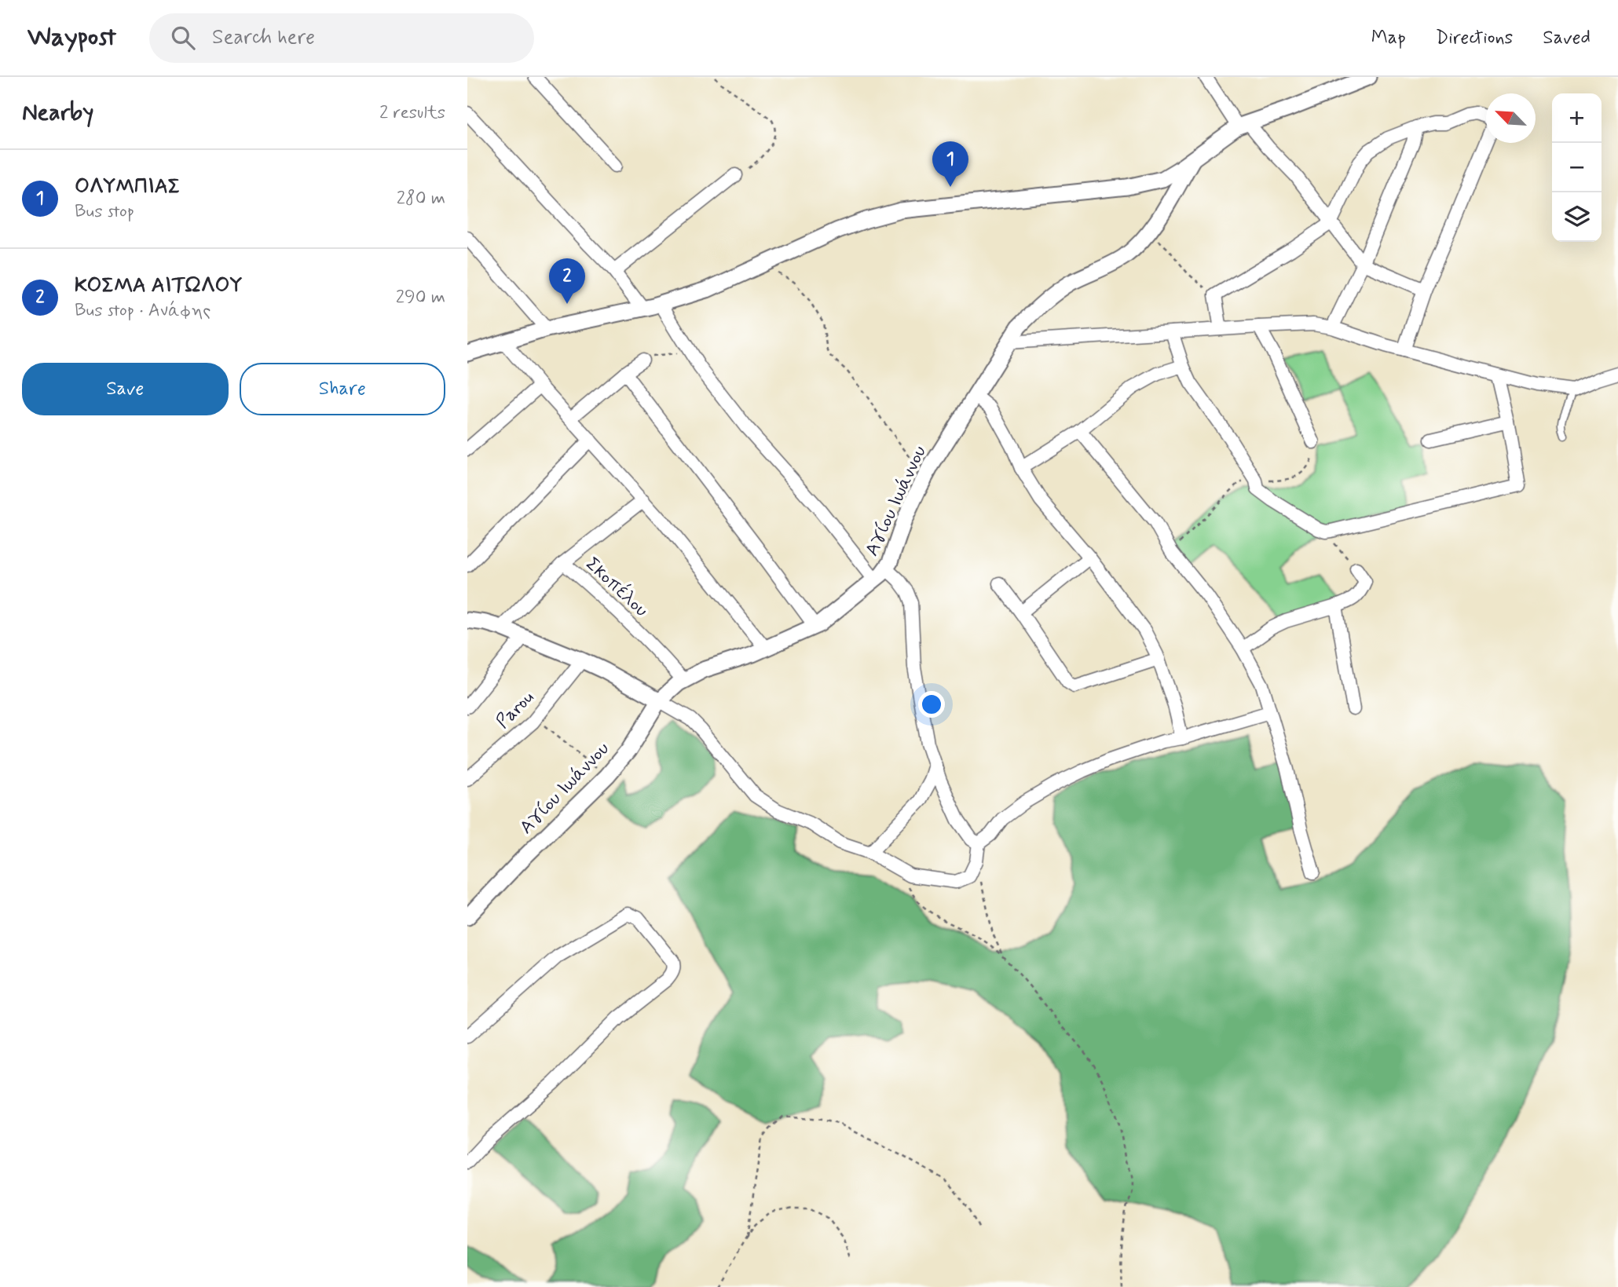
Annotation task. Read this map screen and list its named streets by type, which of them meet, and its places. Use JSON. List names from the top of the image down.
{
  "streets": {
    "street": ["Αγίου Ιωάννου", "Σκοπέλου", "Parou"]
  },
  "crossings": [
    ["Αγίου Ιωάννου", "Σκοπέλου"]
  ],
  "north": "top left",
  "page": {
    "header": "Waypost",
    "search": "Search here",
    "nav": ["Map", "Directions", "Saved"],
    "heading": ["Nearby", "2 results"],
    "map_buttons": ["+", "−"],
    "pins": ["1", "2"],
    "list": [
      {
        "mark": "1",
        "name": "ΟΛΥΜΠΙΑΣ",
        "note": "Bus stop",
        "value": "280 m"
      },
      {
        "mark": "2",
        "name": "ΚΟΣΜΑ ΑΙΤΩΛΟΥ",
        "note": "Bus stop · Ανάφης",
        "value": "290 m"
      }
    ],
    "buttons": ["Save", "Share"]
  }
}
